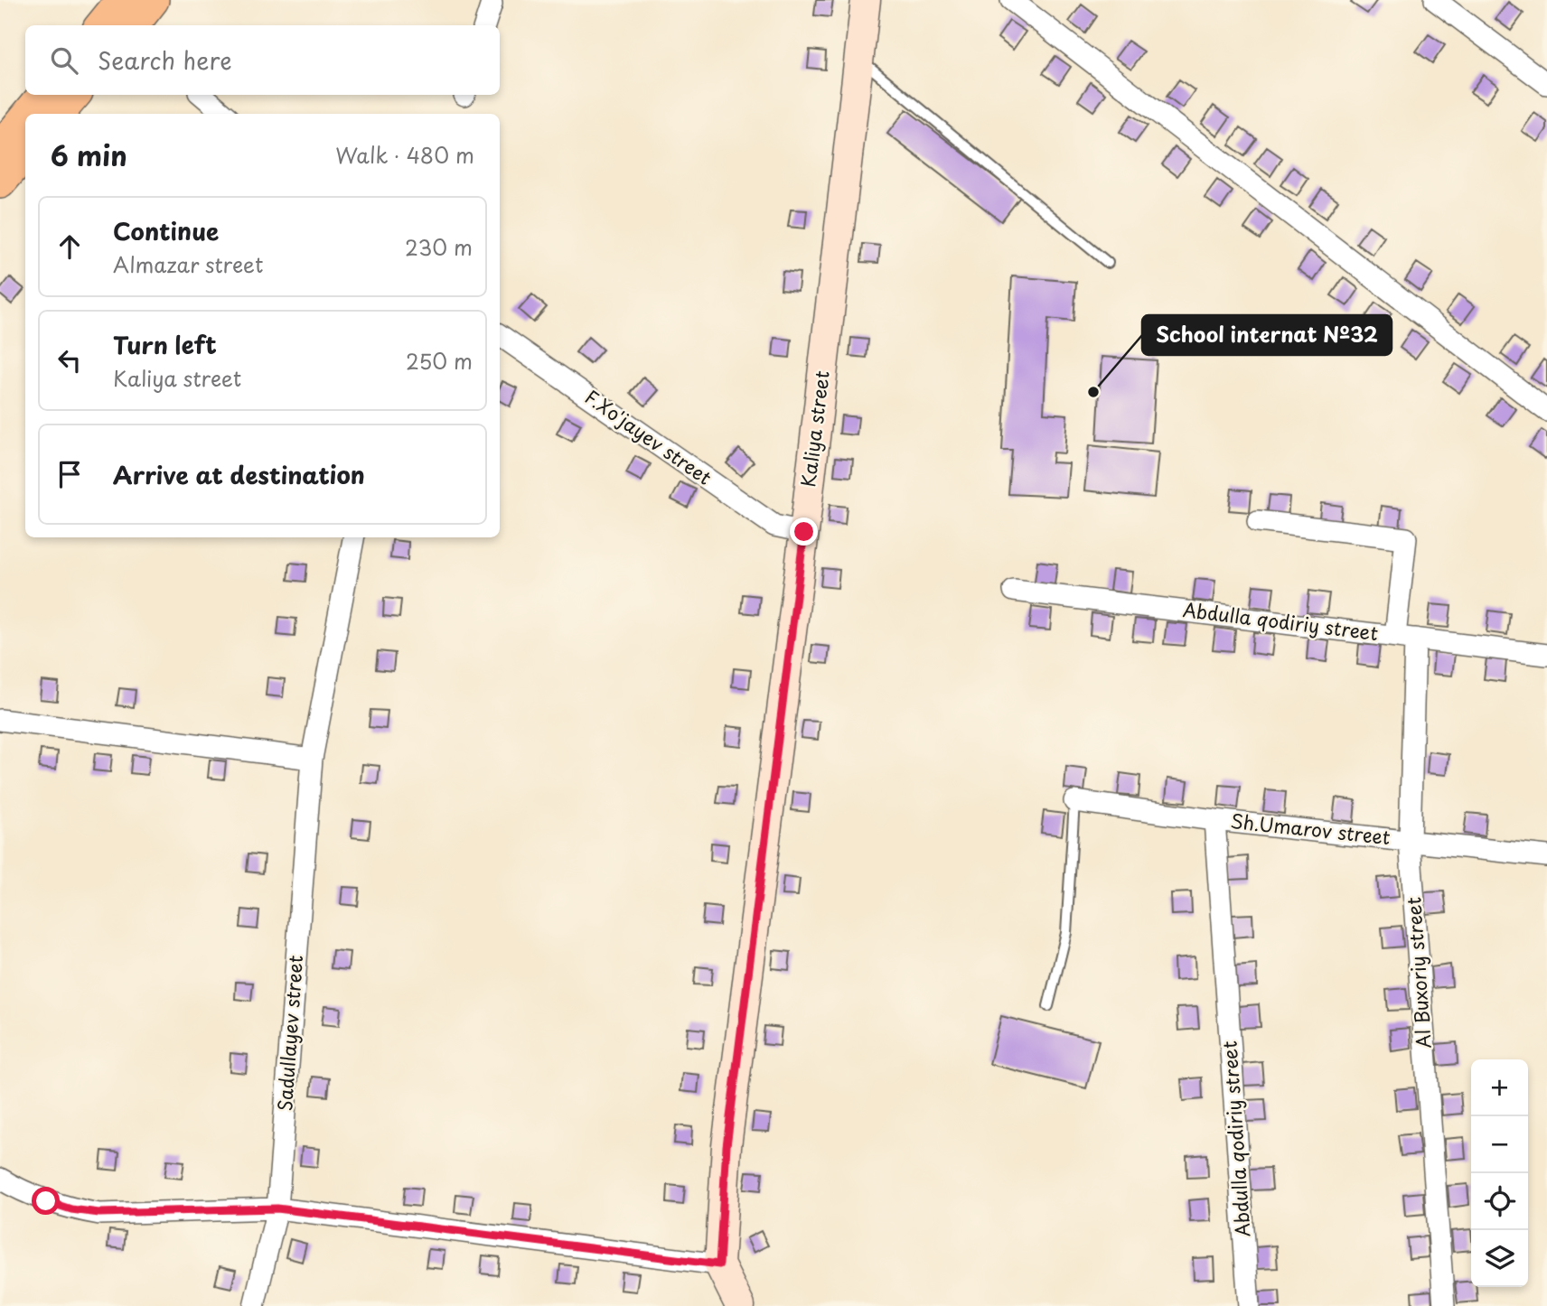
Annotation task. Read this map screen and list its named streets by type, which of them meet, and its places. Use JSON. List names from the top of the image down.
{
  "streets": {
    "main road": ["Kaliya street"],
    "street": [
      "F.Хo'jayev street",
      "Abdulla qodiriy street",
      "Sh.Umarov street",
      "Al Buxoriy street",
      "Sadullayev street"
    ]
  },
  "crossings": [
    ["Kaliya street", "F.Хo'jayev street"],
    ["Abdulla qodiriy street", "Sh.Umarov street"],
    ["Abdulla qodiriy street", "Al Buxoriy street"],
    ["Sh.Umarov street", "Al Buxoriy street"]
  ],
  "places": ["School internat №32"],
  "page": {
    "search": "Search here",
    "heading": ["6 min", "Walk · 480 m"],
    "list": [
      ["Continue", "Almazar street", "230 m"],
      ["Turn left", "Kaliya street", "250 m"],
      "Arrive at destination"
    ],
    "map_buttons": ["+", "−"]
  }
}
